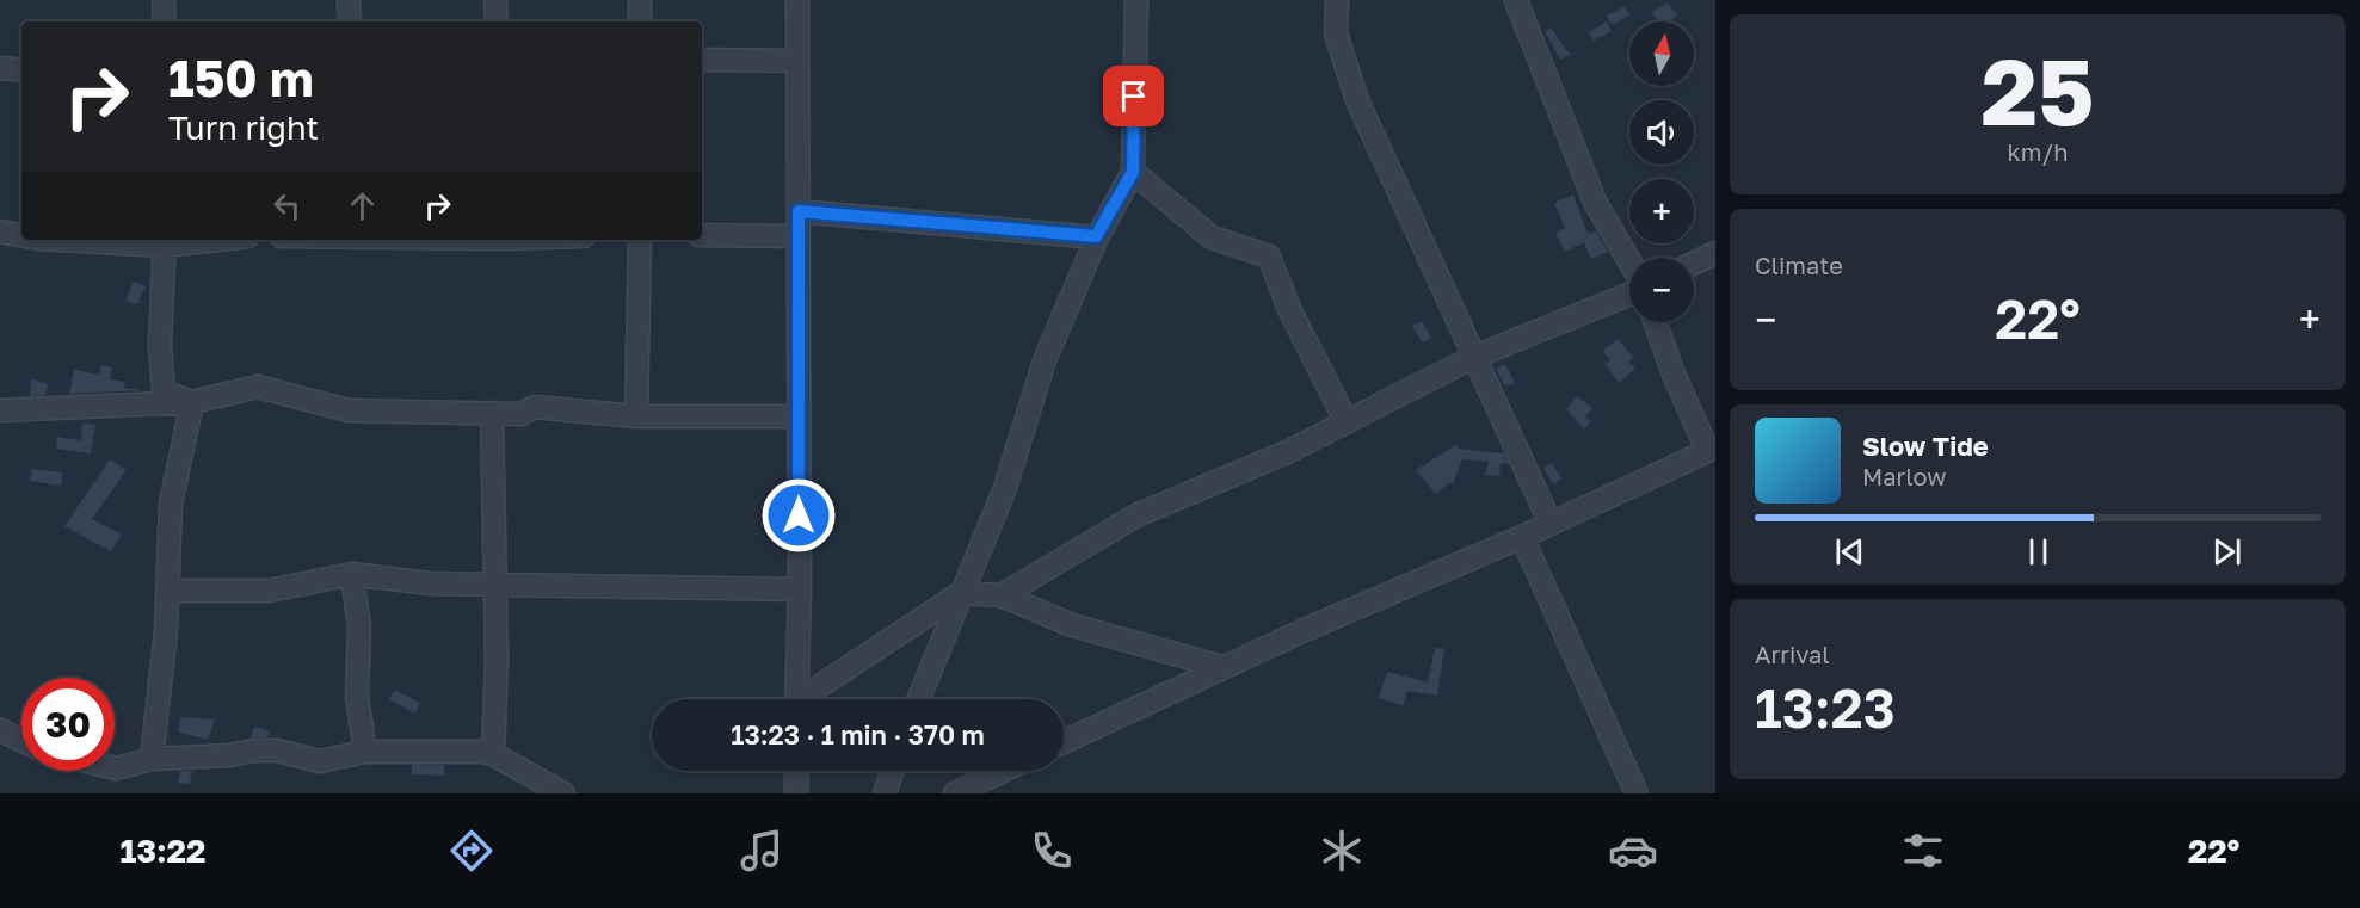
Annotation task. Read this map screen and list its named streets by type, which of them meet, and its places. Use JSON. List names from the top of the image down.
{
  "north": "top",
  "page": {
    "tile": [
      ["25", "km/h"],
      "Climate",
      ["Arrival", "13:23"]
    ],
    "map_buttons": ["+", "−"],
    "turn": ["150 m", "Turn right"],
    "heat": ["−", "22°", "+"],
    "song": ["Slow Tide", "Marlow"],
    "limit": "30",
    "trip": "13:23 · 1 min · 370 m",
    "tabs": ["13:22", "22°"]
  }
}
